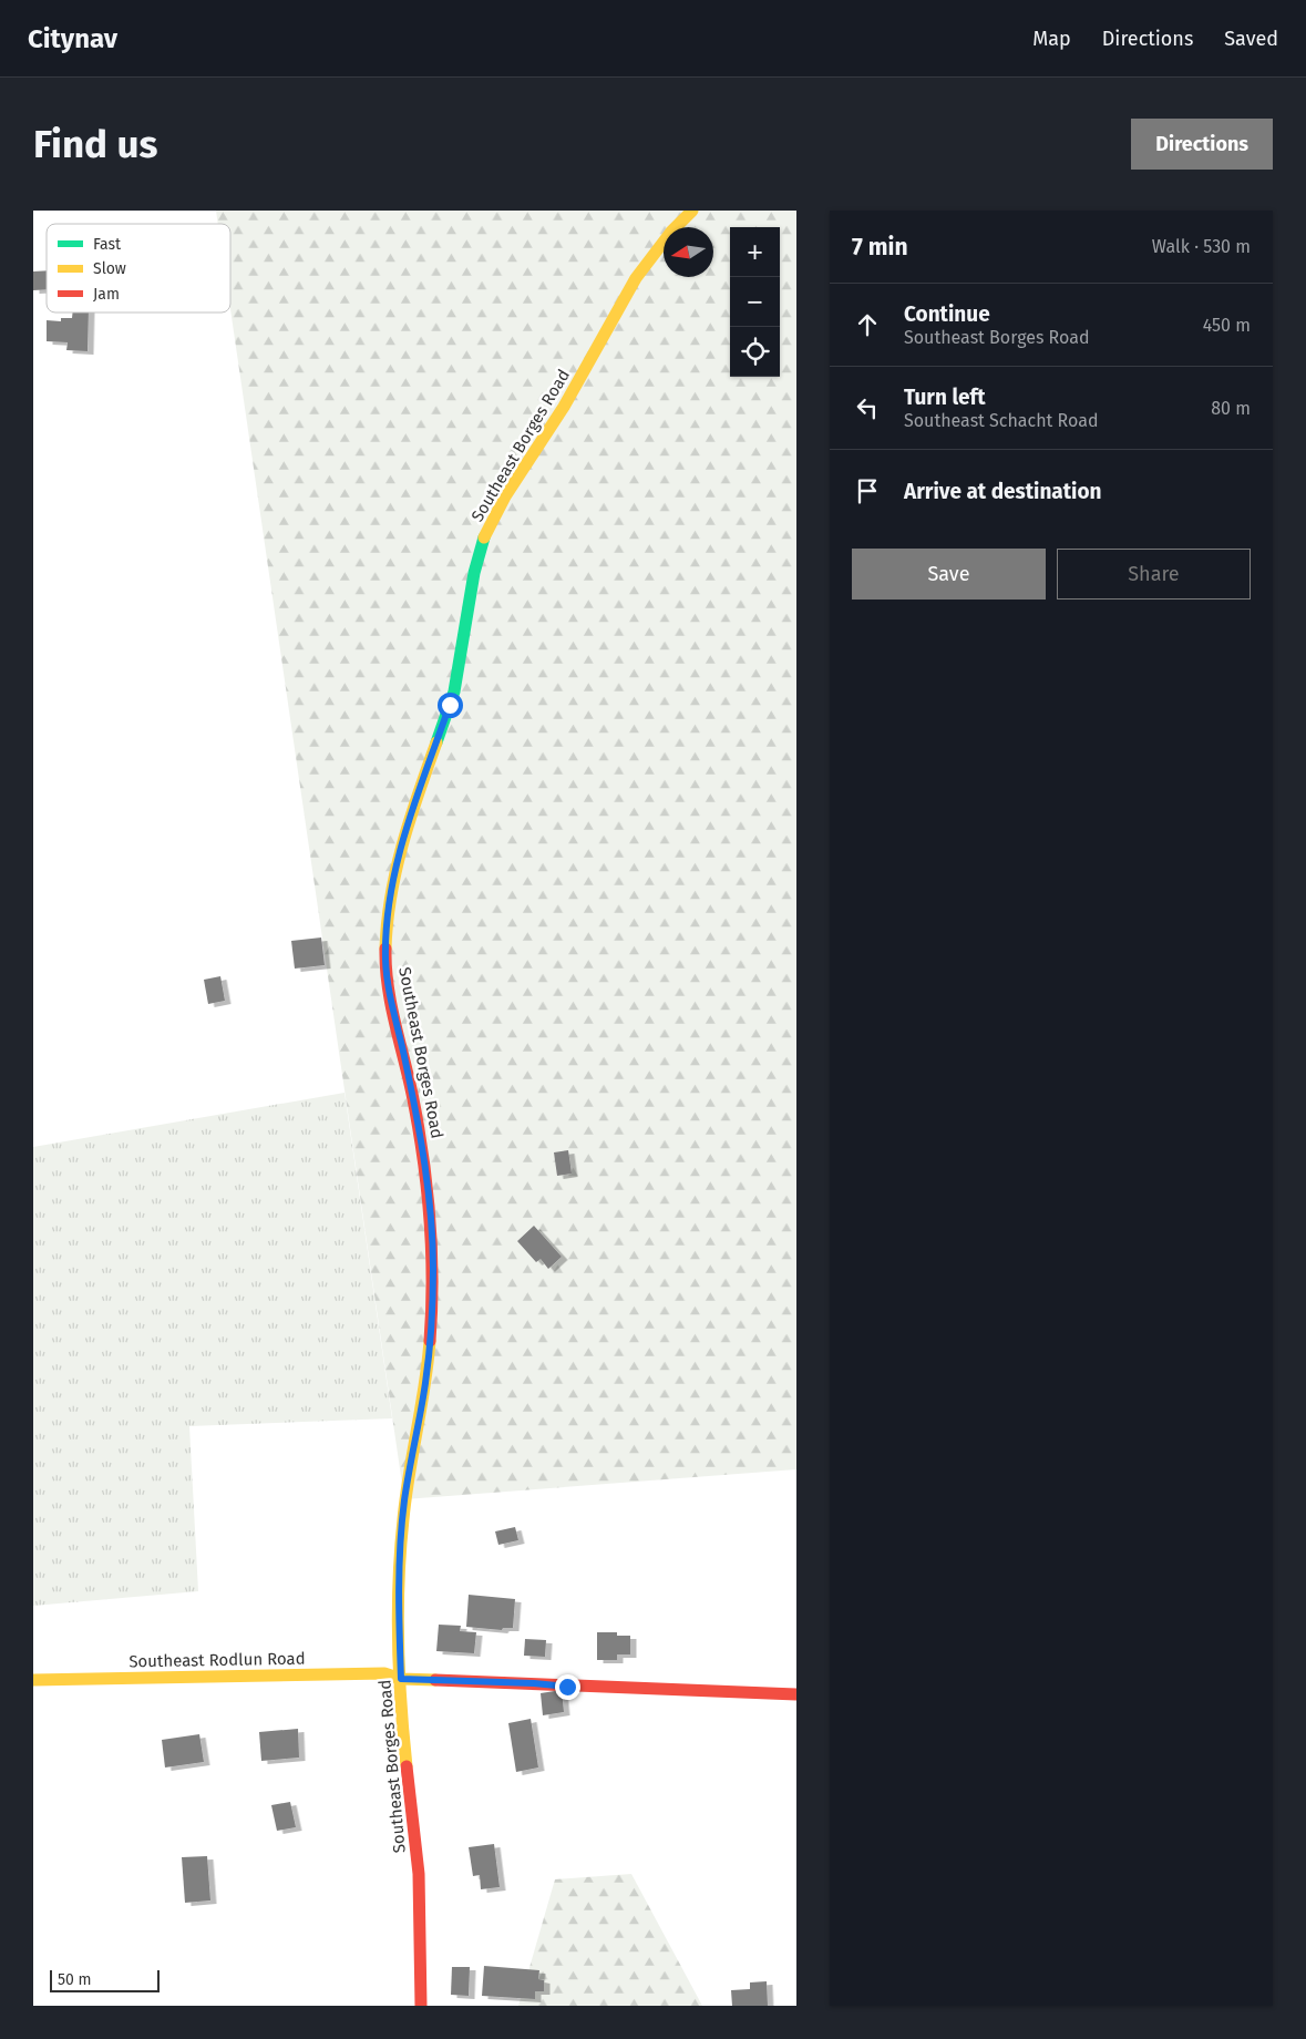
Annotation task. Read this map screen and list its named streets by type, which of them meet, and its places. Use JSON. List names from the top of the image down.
{
  "streets": {
    "street": ["Southeast Borges Road", "Southeast Rodlun Road"]
  },
  "crossings": [
    ["Southeast Borges Road", "Southeast Rodlun Road"]
  ],
  "legend": ["Fast", "Slow", "Jam"],
  "scale_bar": "50 m",
  "north": "left",
  "page": {
    "header": "Citynav",
    "nav": ["Map", "Directions", "Saved"],
    "buttons": [
      "Directions",
      ["Save", "Share"]
    ],
    "title": "Find us",
    "heading": ["7 min", "Walk · 530 m"],
    "map_buttons": ["+", "−"],
    "list": [
      ["Continue", "Southeast Borges Road", "450 m"],
      ["Turn left", "Southeast Schacht Road", "80 m"],
      "Arrive at destination"
    ],
    "scale": "50 m"
  }
}
